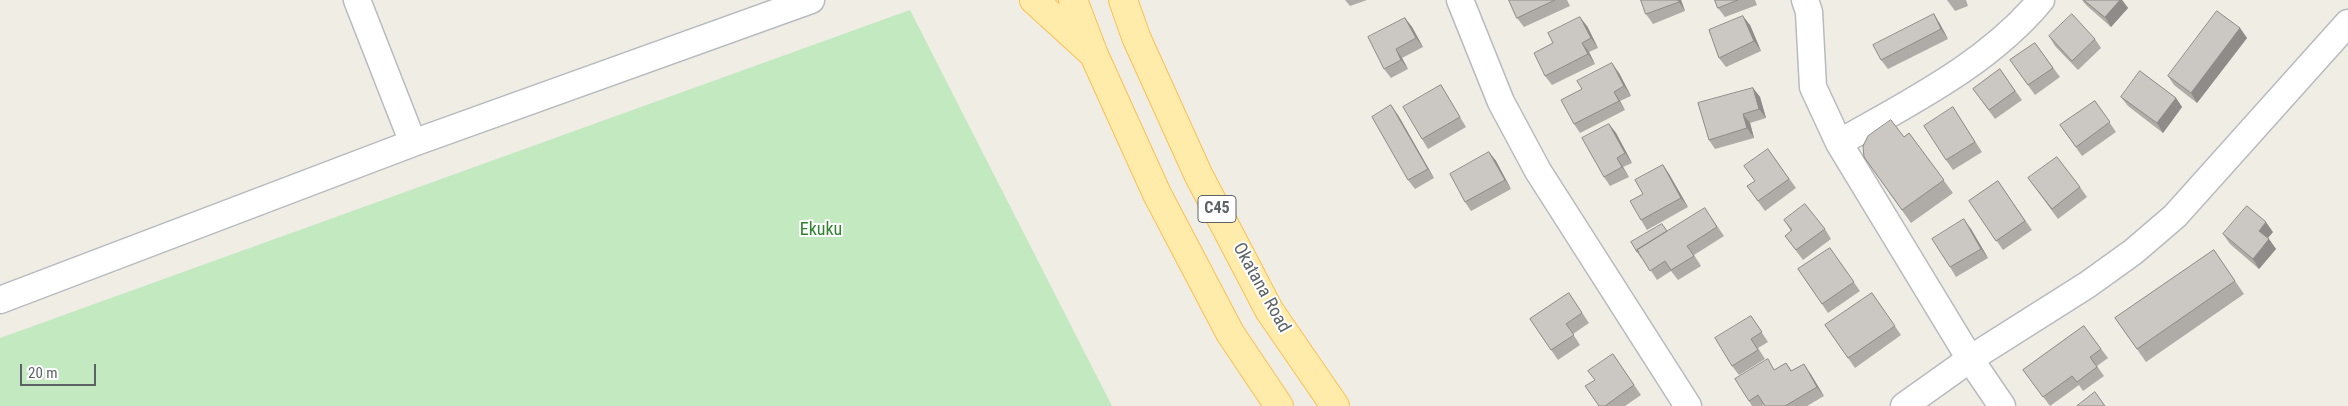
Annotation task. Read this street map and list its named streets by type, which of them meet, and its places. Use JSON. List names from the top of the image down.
{
  "streets": {
    "main road": ["C45", "Okatana Road"]
  },
  "parks": ["Ekuku"],
  "scale_bar": "20 m"
}
